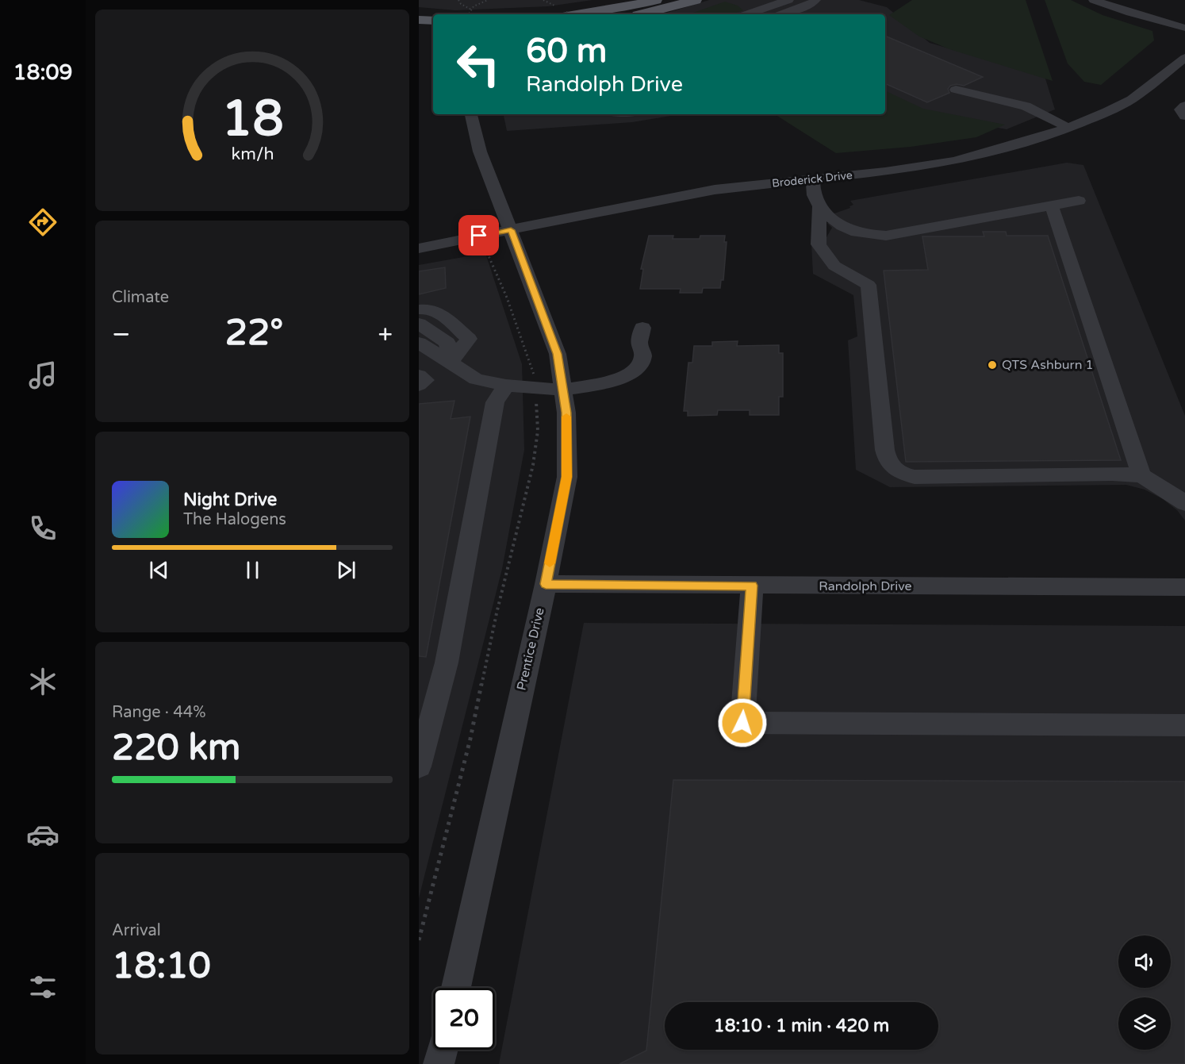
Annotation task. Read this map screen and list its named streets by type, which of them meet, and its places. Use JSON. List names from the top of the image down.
{
  "streets": {
    "street": ["Broderick Drive", "Randolph Drive", "Prentice Drive"]
  },
  "crossings": [
    ["Broderick Drive", "Prentice Drive"],
    ["Randolph Drive", "Prentice Drive"]
  ],
  "places": ["QTS Ashburn 1"],
  "page": {
    "tabs": "18:09",
    "turn": ["60 m", "Randolph Drive"],
    "tile": [
      "Climate",
      ["Range · 44%", "220 km"],
      ["Arrival", "18:10"]
    ],
    "heat": ["−", "22°", "+"],
    "song": ["Night Drive", "The Halogens"],
    "limit": "20",
    "trip": "18:10 · 1 min · 420 m",
    "gauge": ["18", "km/h"]
  }
}
